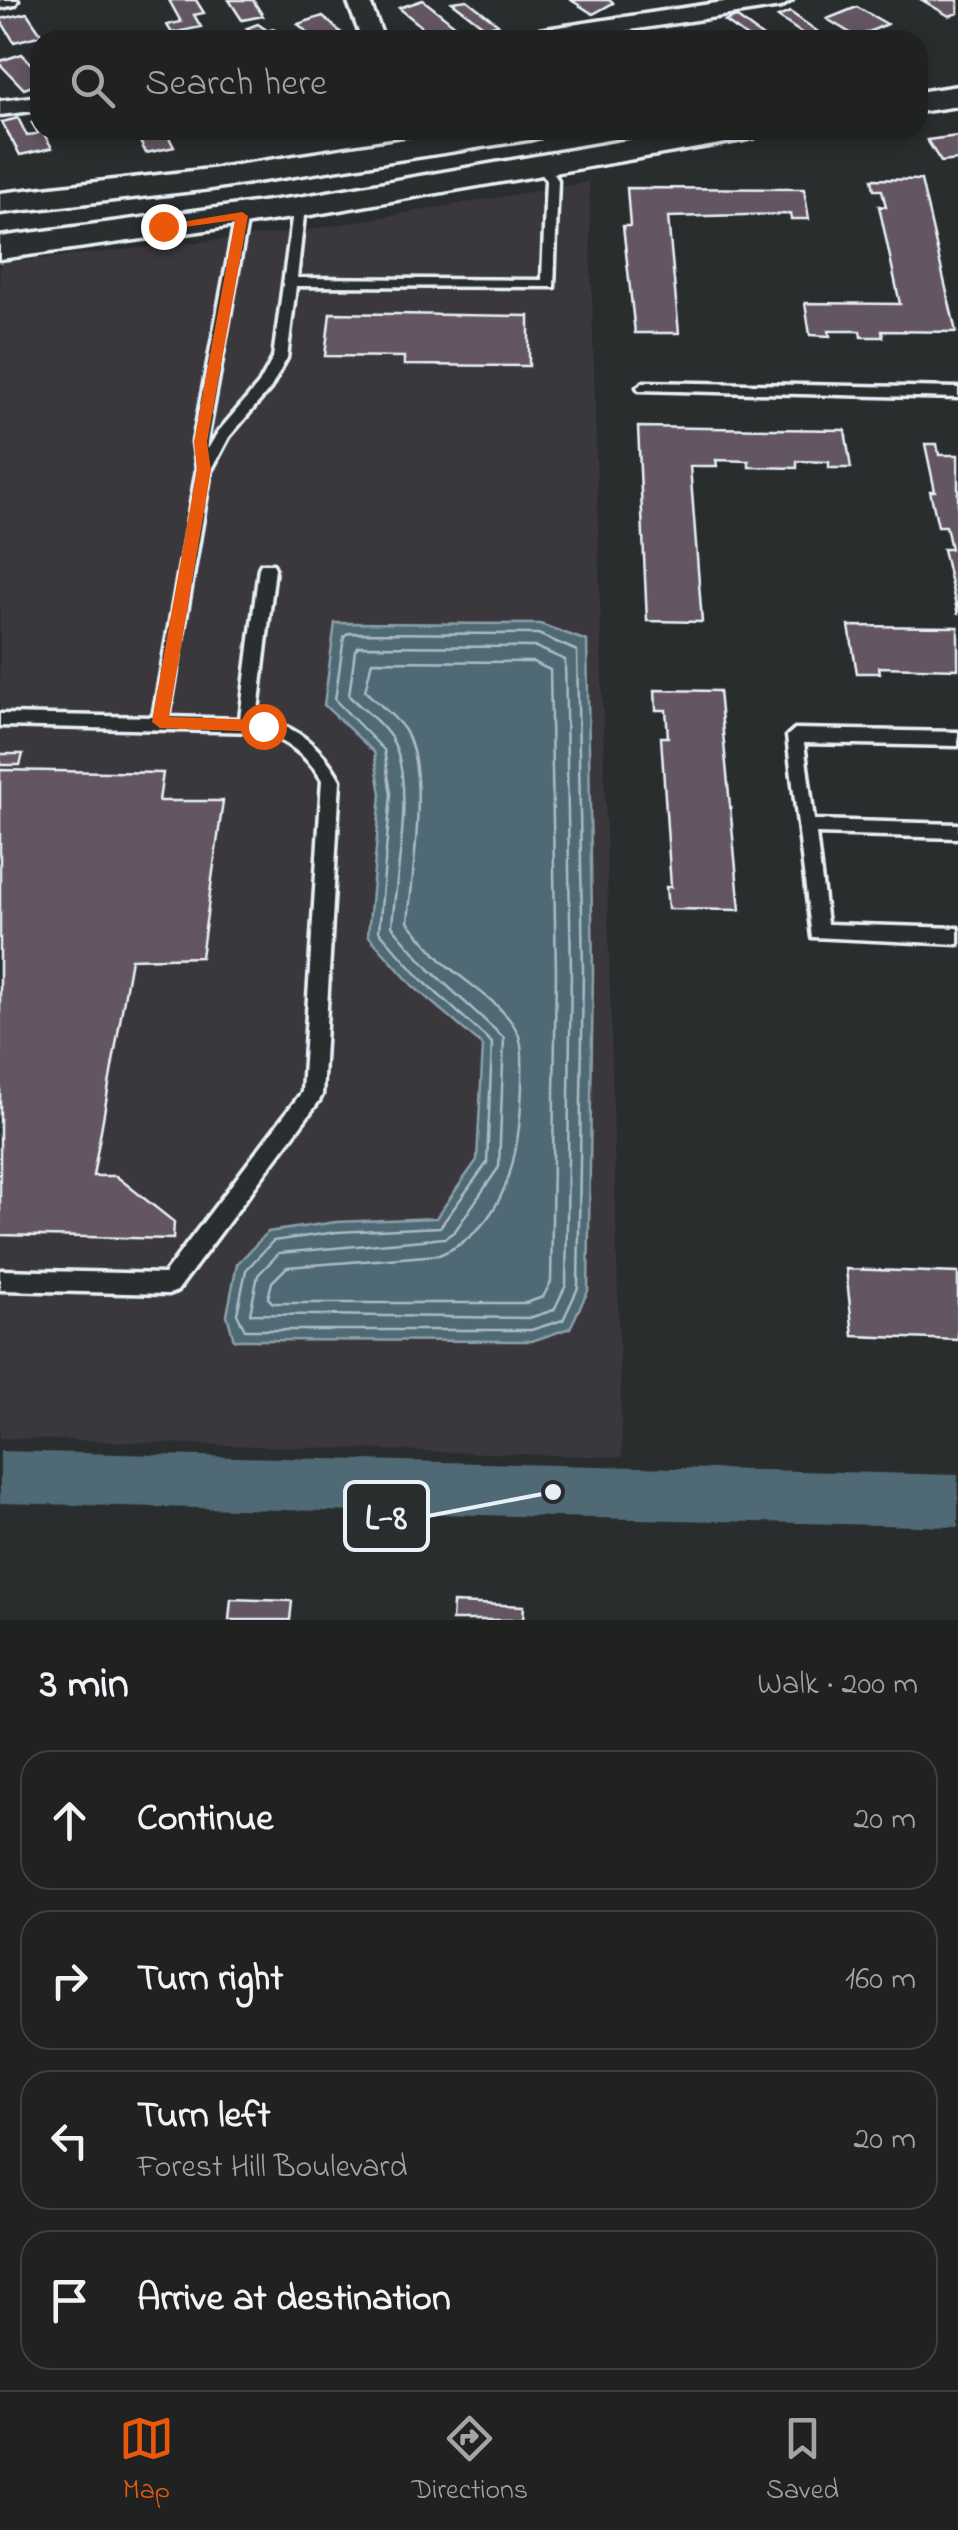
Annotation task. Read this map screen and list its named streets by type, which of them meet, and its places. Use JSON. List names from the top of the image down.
{
  "places": ["L-8"],
  "page": {
    "search": "Search here",
    "heading": ["3 min", "Walk · 200 m"],
    "list": [
      ["Continue", "20 m"],
      ["Turn right", "160 m"],
      ["Turn left", "Forest Hill Boulevard", "20 m"],
      "Arrive at destination"
    ],
    "nav": ["Map", "Directions", "Saved"]
  }
}
